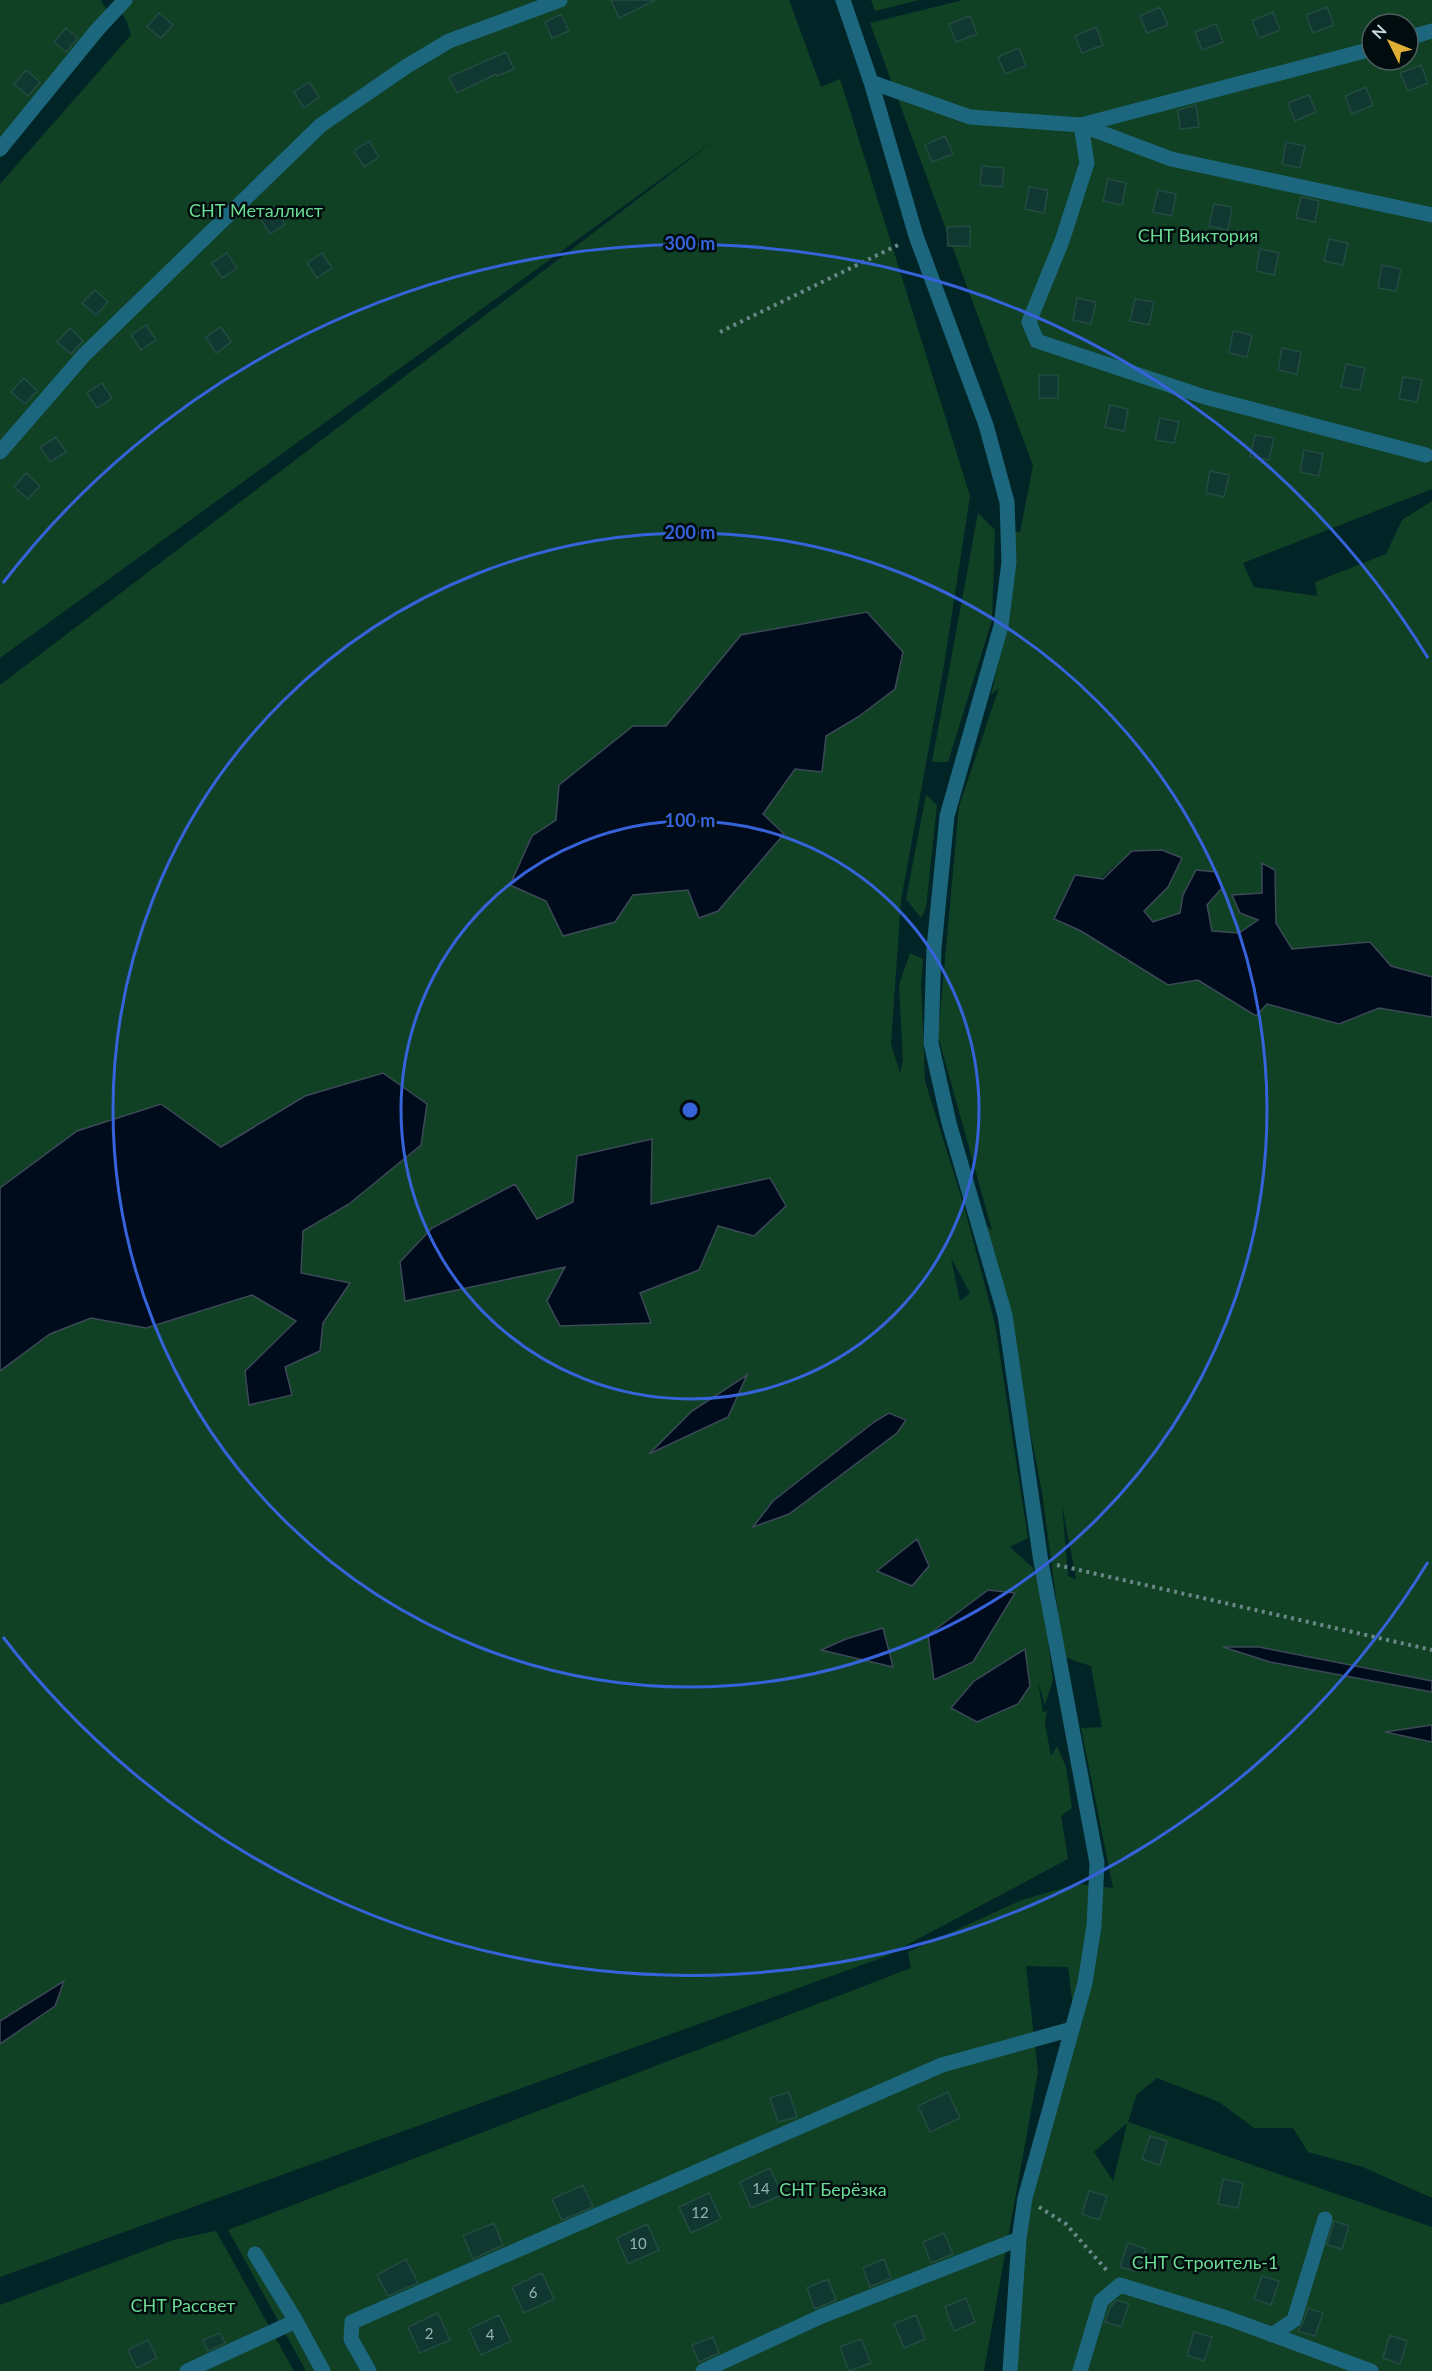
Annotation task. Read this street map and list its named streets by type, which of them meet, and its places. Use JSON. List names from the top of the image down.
{
  "parks": [
    "СНТ Металлист",
    "СНТ Виктория",
    "СНТ Берёзка",
    "СНТ Строитель-1",
    "СНТ Рассвет"
  ],
  "house_numbers": [
    "14",
    "12",
    "10",
    "6",
    "2",
    "4"
  ],
  "north": "top left",
  "rings": ["300 m", "200 m", "100 m"]
}
